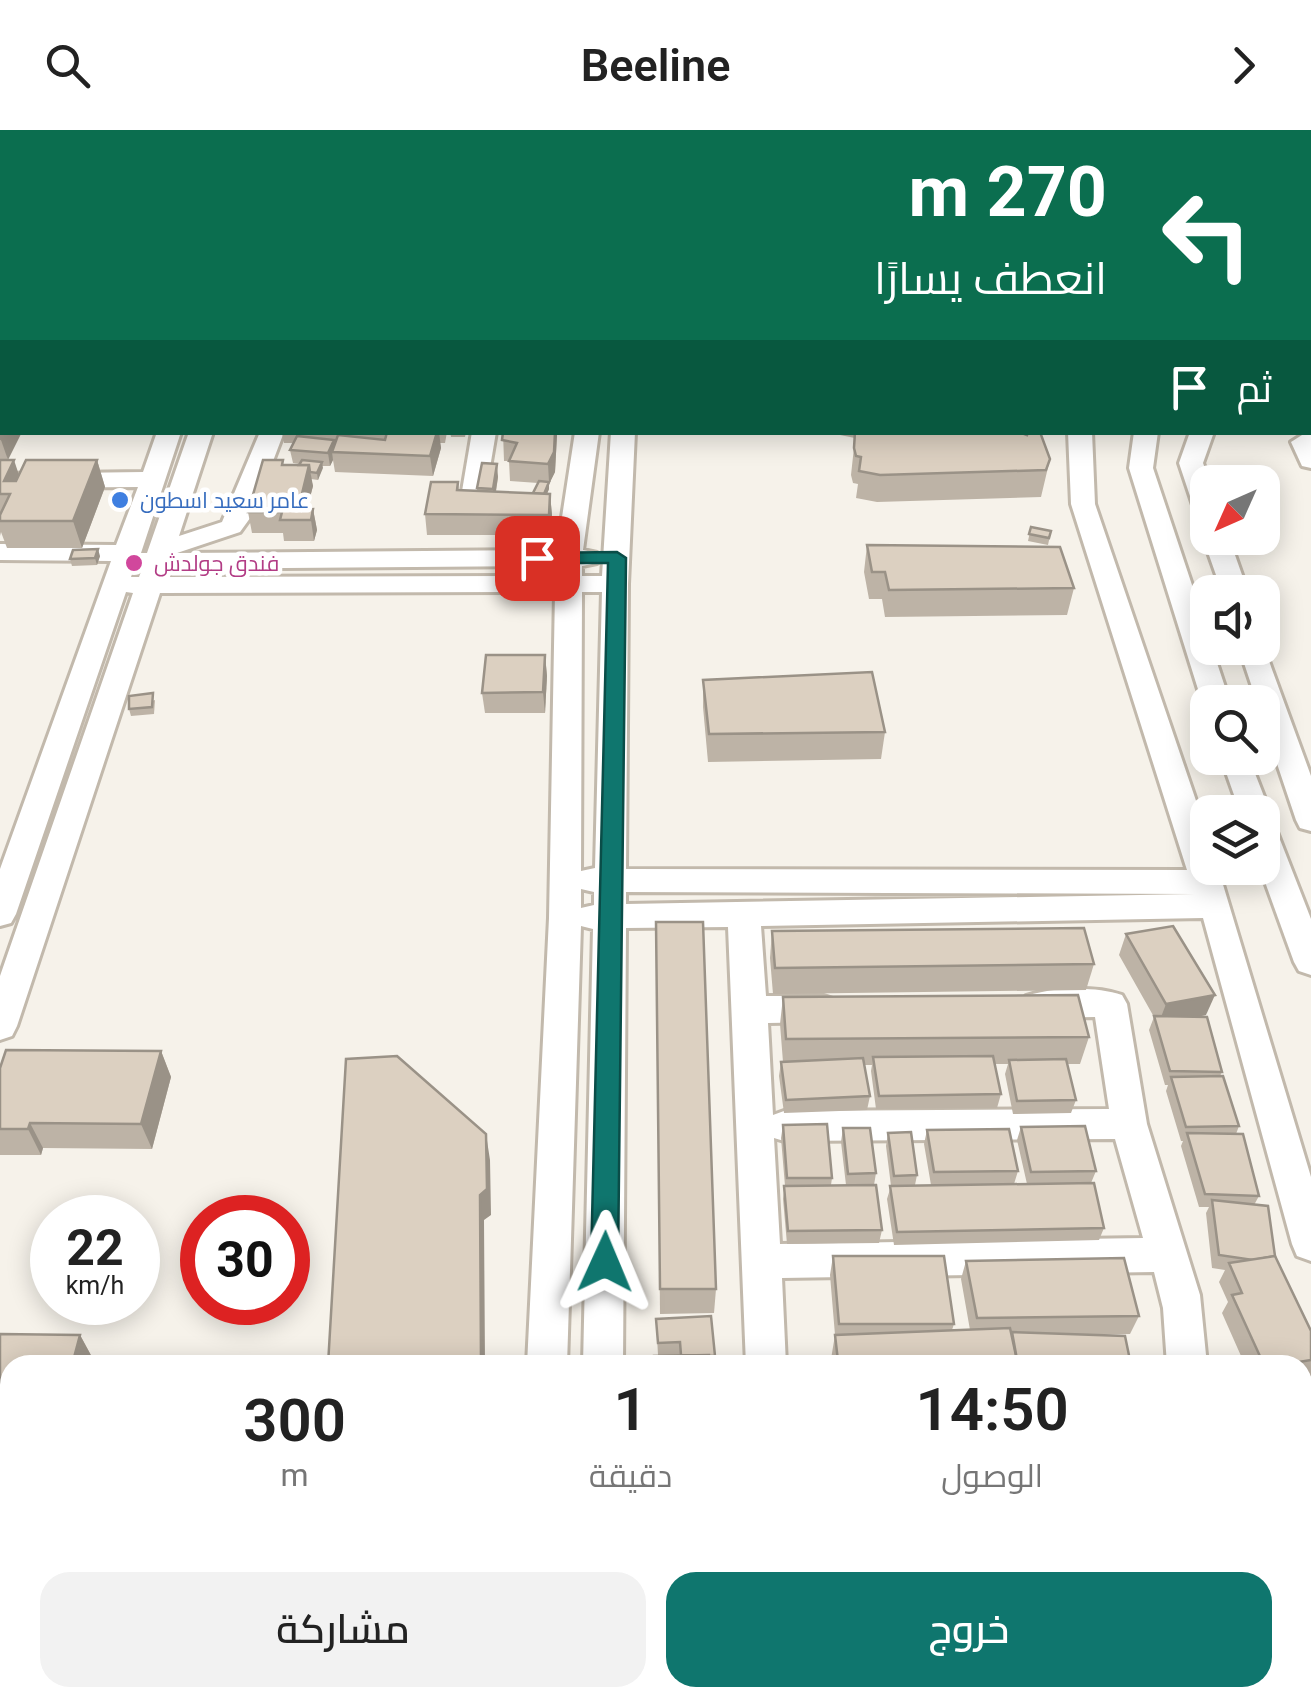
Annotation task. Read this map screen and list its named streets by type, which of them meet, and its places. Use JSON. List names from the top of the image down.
{
  "places": ["عامر سعيد اسطون", "فندق جولدش"],
  "north": "bottom left",
  "page": {
    "header": "Beeline",
    "turn": ["270 m", "انعطف يسارًا"],
    "then": "ثم",
    "speed": "22 km/h",
    "limit": "30",
    "eta": [
      "14:50",
      "الوصول",
      "1",
      "دقيقة",
      "300",
      "m"
    ],
    "buttons": ["خروج", "مشاركة"]
  }
}
